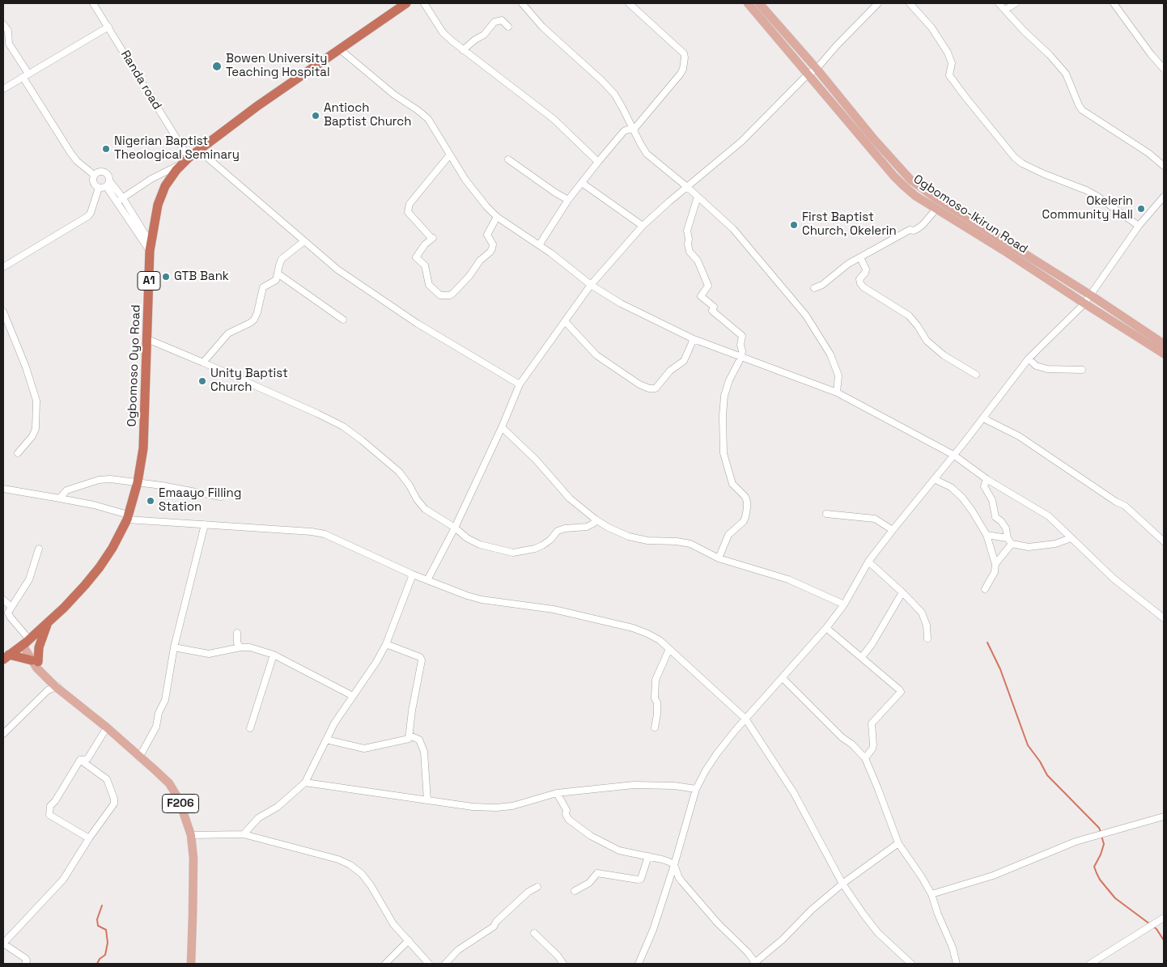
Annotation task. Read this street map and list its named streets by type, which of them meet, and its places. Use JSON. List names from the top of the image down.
{
  "streets": {
    "highway": ["A1", "Ogbomoso Oyo Road"],
    "main road": ["Ogbomoso-Ikirun Road", "F206"],
    "street": ["Randa road"]
  },
  "crossings": [
    ["Randa road", "Ogbomoso Oyo Road"],
    ["A1", "Ogbomoso Oyo Road"],
    ["A1", "F206"],
    ["Ogbomoso Oyo Road", "F206"]
  ],
  "places": [
    "Bowen University Teaching Hospital",
    "Antioch Baptist Church",
    "Nigerian Baptist Theological Seminary",
    "Okelerin Community Hall",
    "First Baptist Church, Okelerin",
    "GTB Bank",
    "Unity Baptist Church",
    "Emaayo Filling Station"
  ]
}
